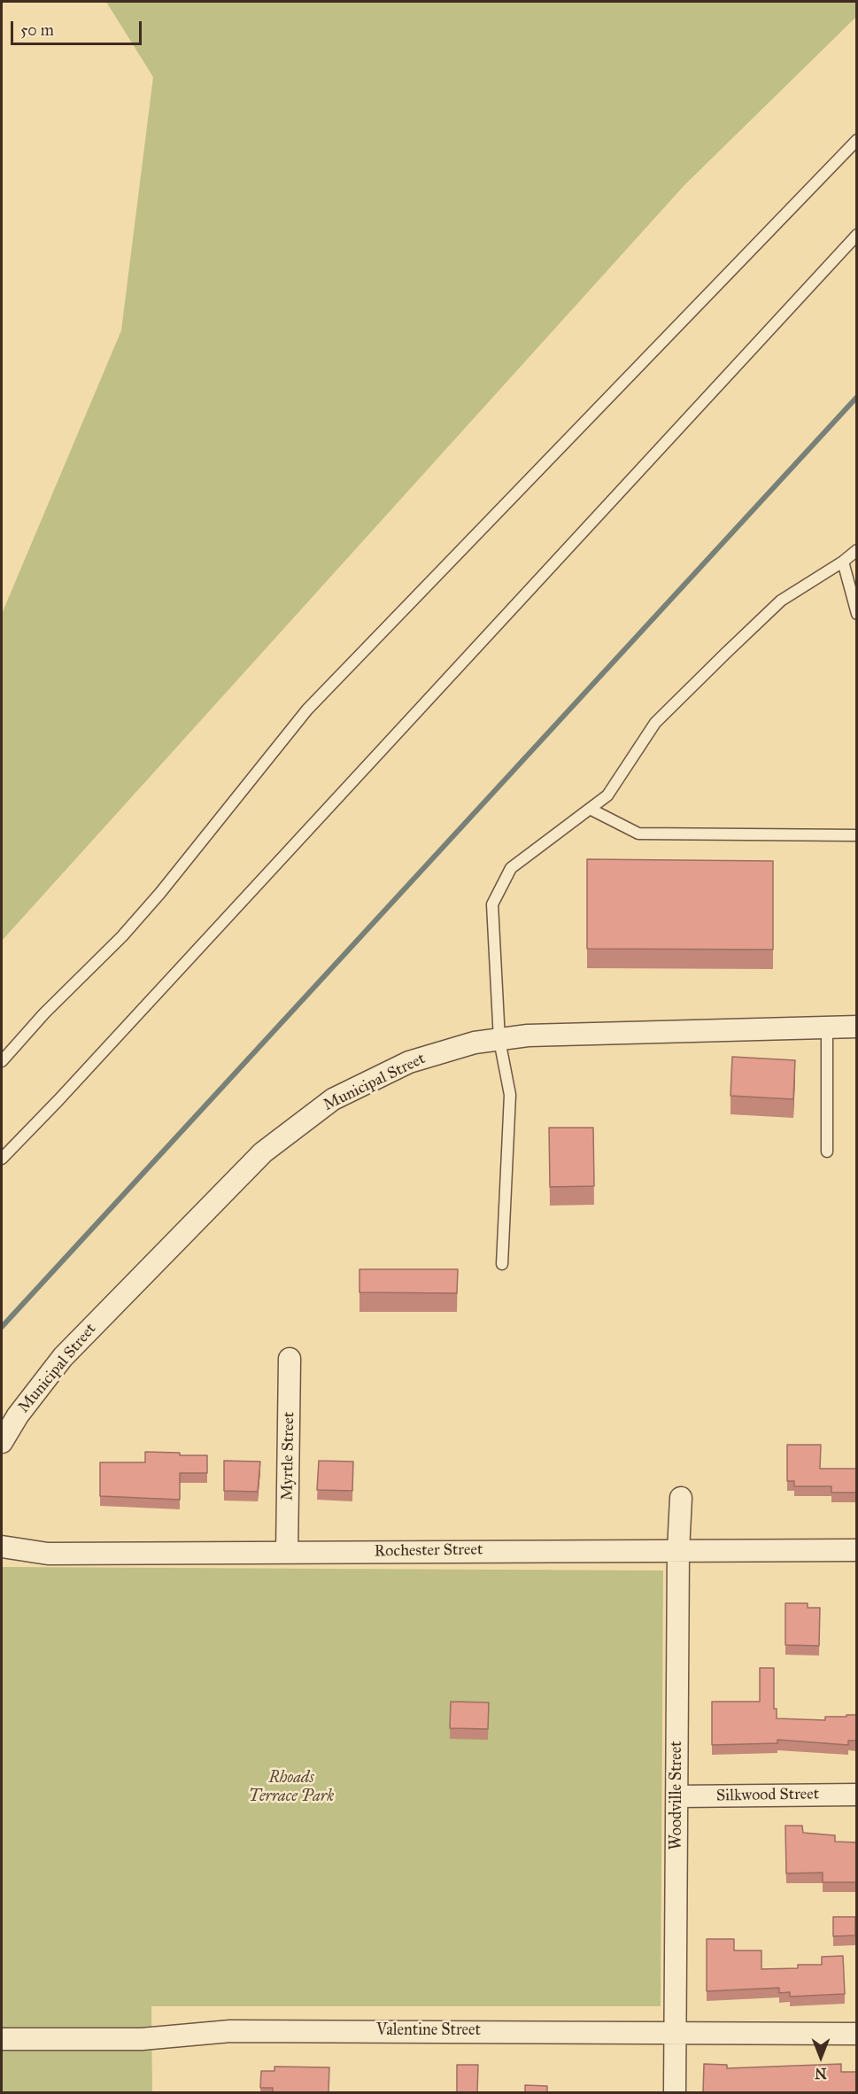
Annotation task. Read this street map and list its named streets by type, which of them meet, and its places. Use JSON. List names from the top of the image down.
{
  "streets": {
    "street": [
      "Municipal Street",
      "Myrtle Street",
      "Rochester Street",
      "Woodville Street",
      "Silkwood Street",
      "Valentine Street"
    ]
  },
  "crossings": [
    ["Myrtle Street", "Rochester Street"],
    ["Rochester Street", "Woodville Street"],
    ["Woodville Street", "Silkwood Street"],
    ["Woodville Street", "Valentine Street"]
  ],
  "parks": ["Rhoads Terrace Park"],
  "scale_bar": "50 m",
  "north": "bottom"
}
